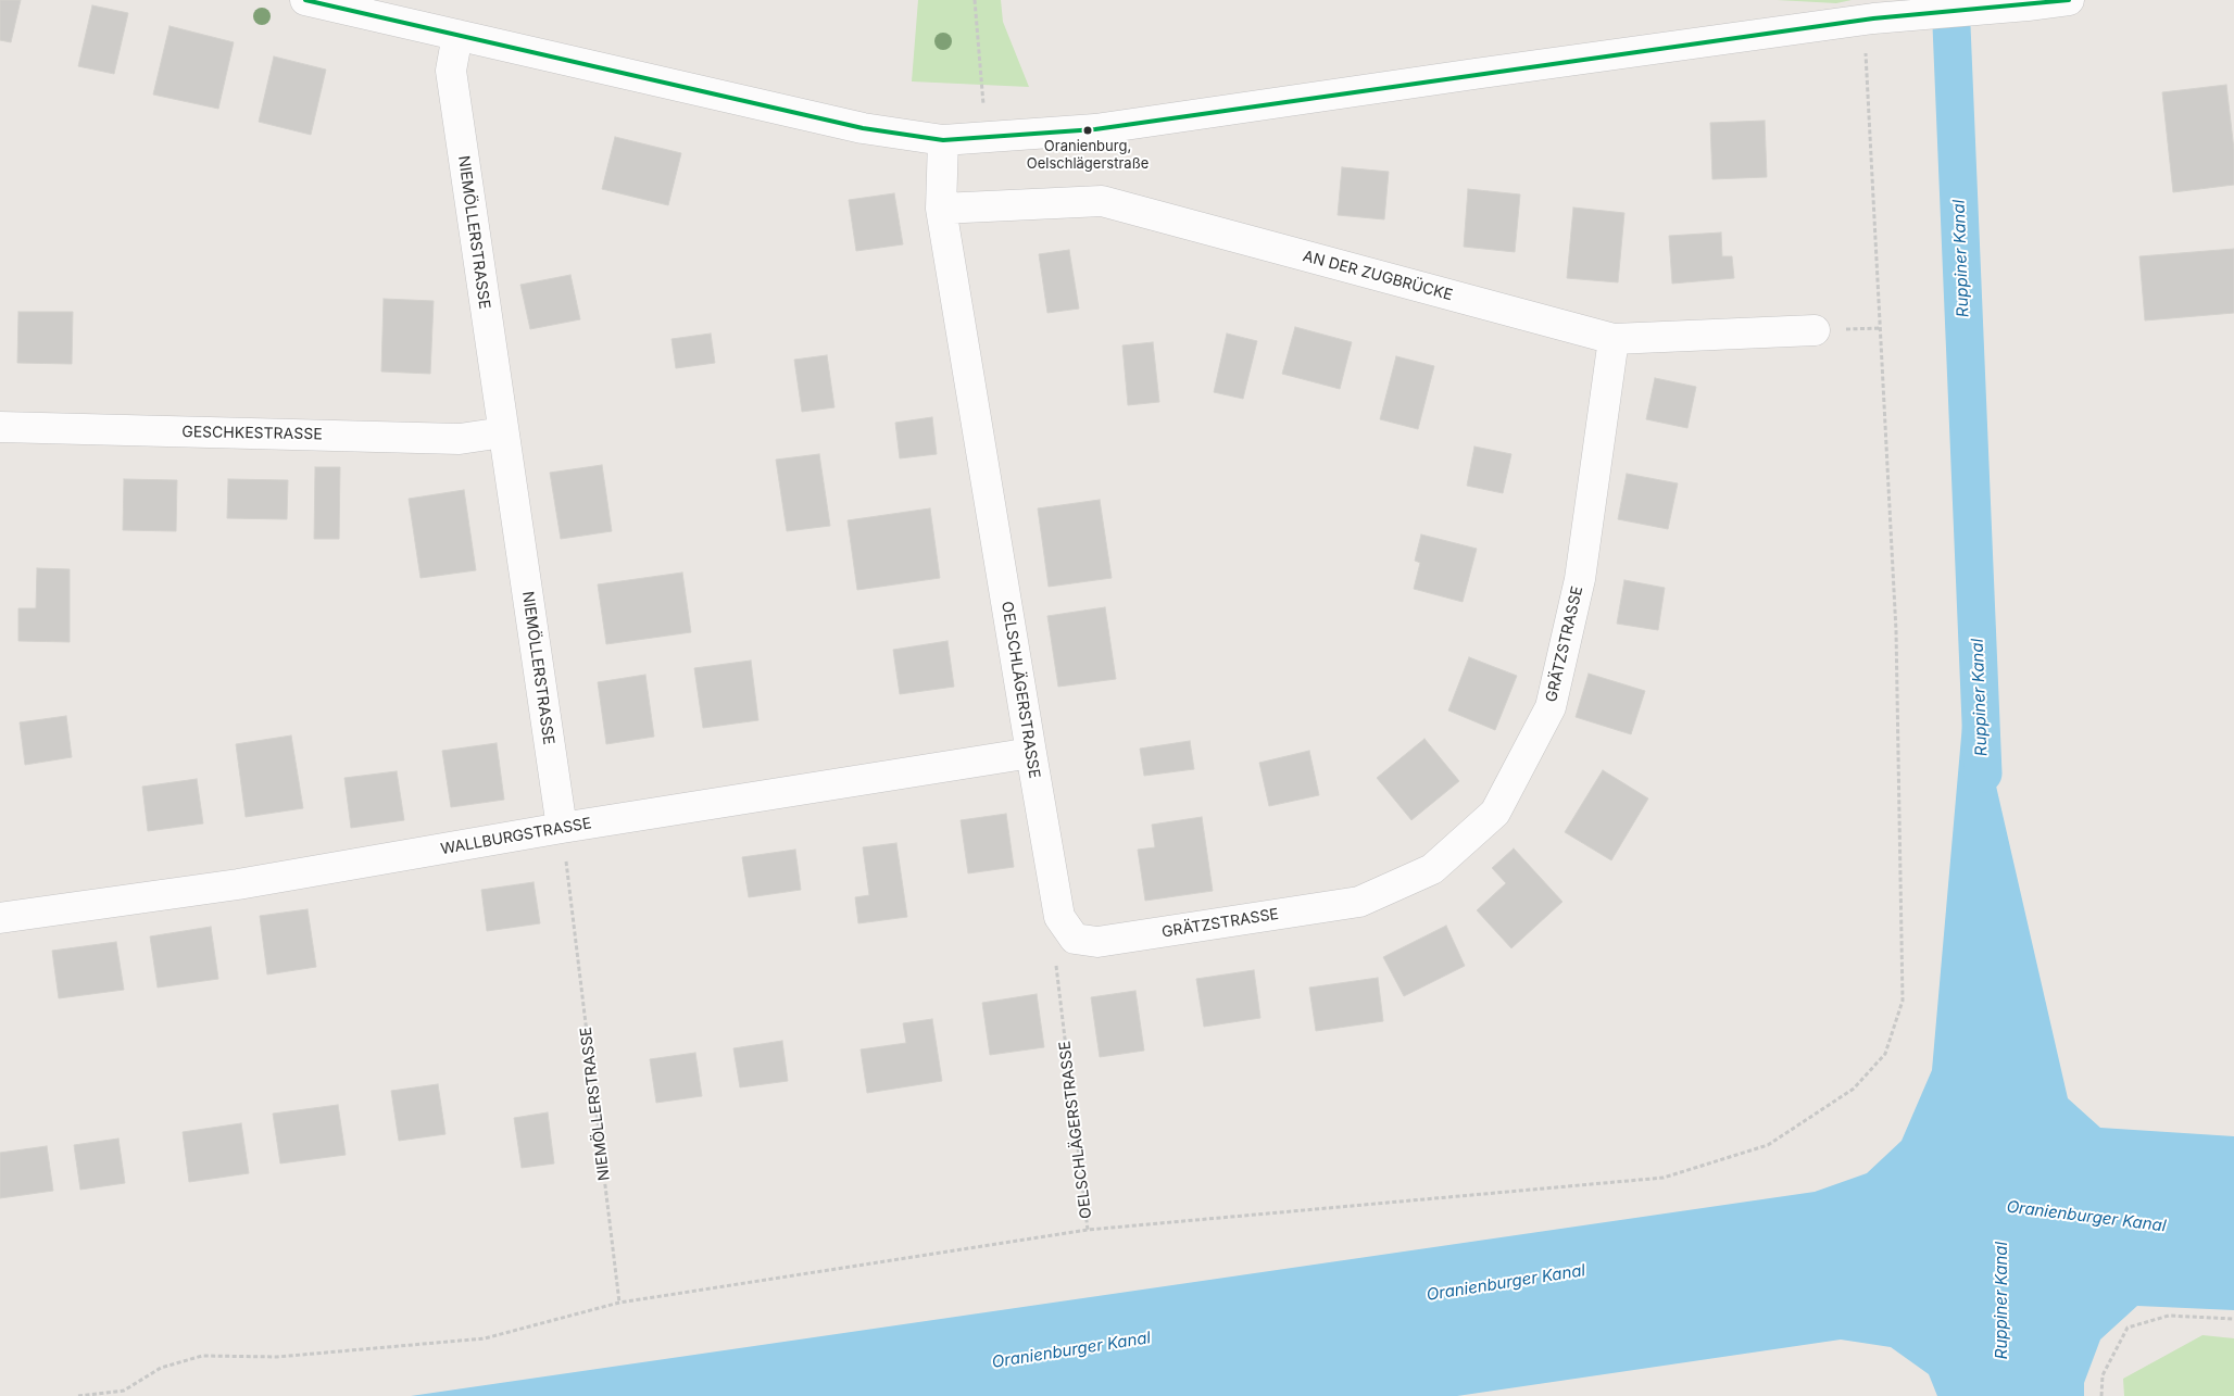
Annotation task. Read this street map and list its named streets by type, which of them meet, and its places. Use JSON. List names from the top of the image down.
{
  "streets": {
    "street": [
      "NIEMÖLLERSTRASSE",
      "AN DER ZUGBRÜCKE",
      "GESCHKESTRASSE",
      "GRÄTZSTRASSE",
      "OELSCHLÄGERSTRASSE",
      "WALLBURGSTRASSE"
    ]
  },
  "crossings": [
    ["NIEMÖLLERSTRASSE", "GESCHKESTRASSE"],
    ["NIEMÖLLERSTRASSE", "WALLBURGSTRASSE"],
    ["AN DER ZUGBRÜCKE", "GRÄTZSTRASSE"],
    ["AN DER ZUGBRÜCKE", "OELSCHLÄGERSTRASSE"],
    ["GRÄTZSTRASSE", "OELSCHLÄGERSTRASSE"],
    ["OELSCHLÄGERSTRASSE", "WALLBURGSTRASSE"]
  ],
  "water": ["Ruppiner Kanal", "Oranienburger Kanal"],
  "places": ["Oranienburg, Oelschlägerstraße"]
}
